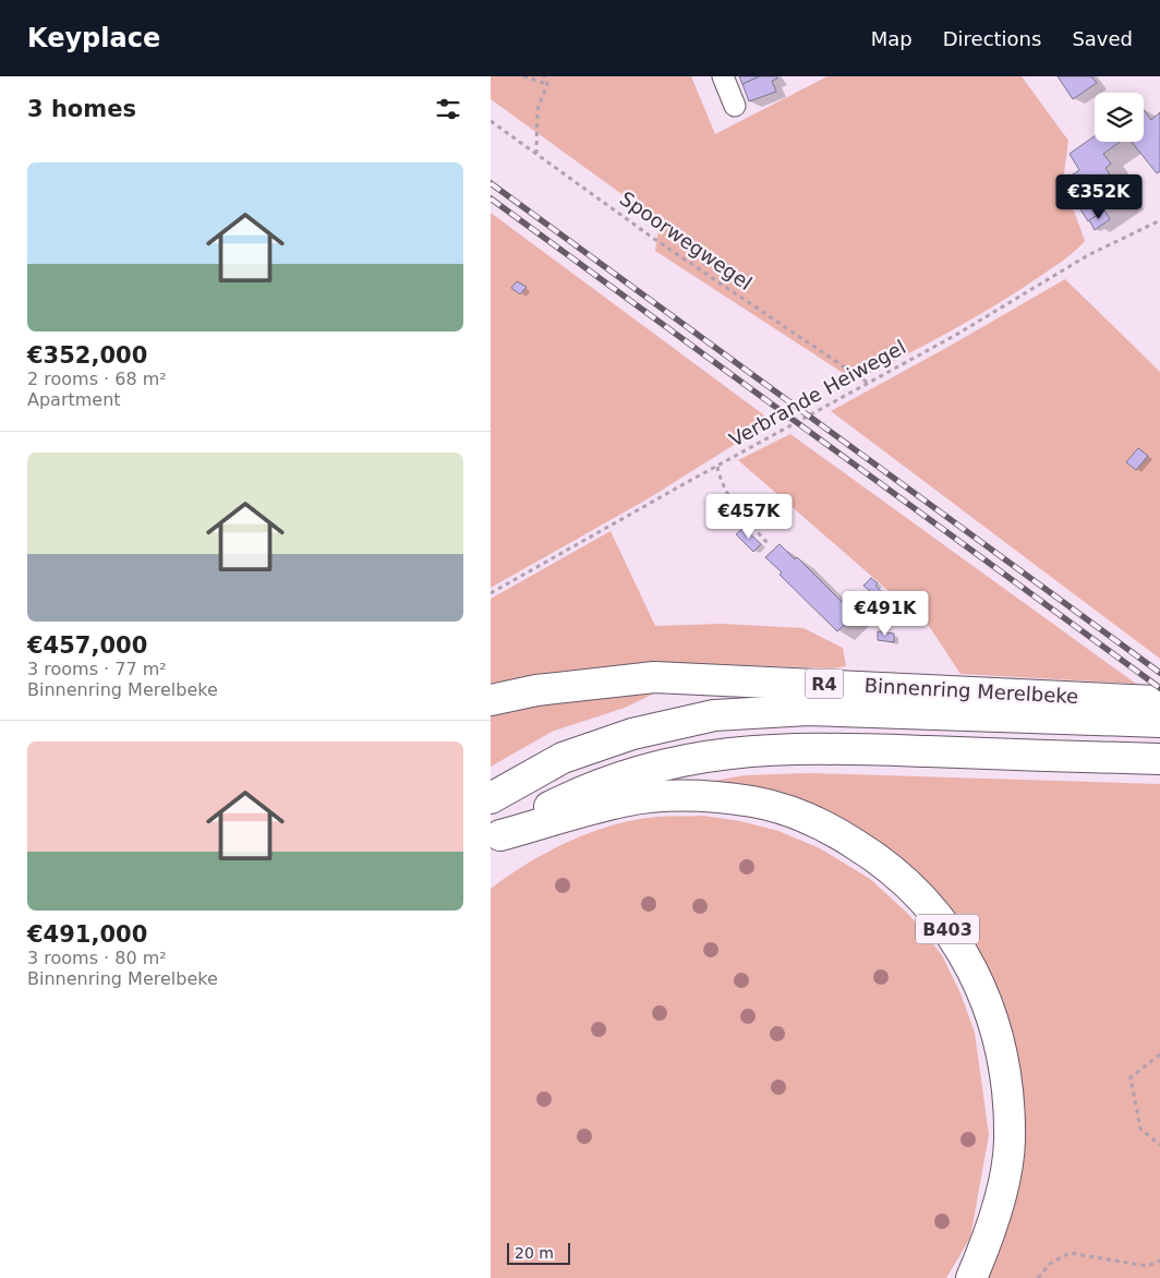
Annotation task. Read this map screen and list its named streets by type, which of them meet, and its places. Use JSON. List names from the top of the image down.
{
  "streets": {
    "highway": ["R4", "Binnenring Merelbeke", "B403"],
    "path": ["Spoorwegwegel", "Verbrande Heiwegel"]
  },
  "crossings": [
    ["Spoorwegwegel", "Verbrande Heiwegel"]
  ],
  "scale_bar": "20 m",
  "page": {
    "header": "Keyplace",
    "nav": ["Map", "Directions", "Saved"],
    "heading": "3 homes",
    "list": [
      {
        "name": "€352,000",
        "note": "2 rooms · 68 m² · Apartment"
      },
      {
        "name": "€457,000",
        "note": "3 rooms · 77 m² · Binnenring Merelbeke"
      },
      {
        "name": "€491,000",
        "note": "3 rooms · 80 m² · Binnenring Merelbeke"
      }
    ],
    "price": ["€352K", "€457K", "€491K"],
    "scale": "20 m"
  }
}
